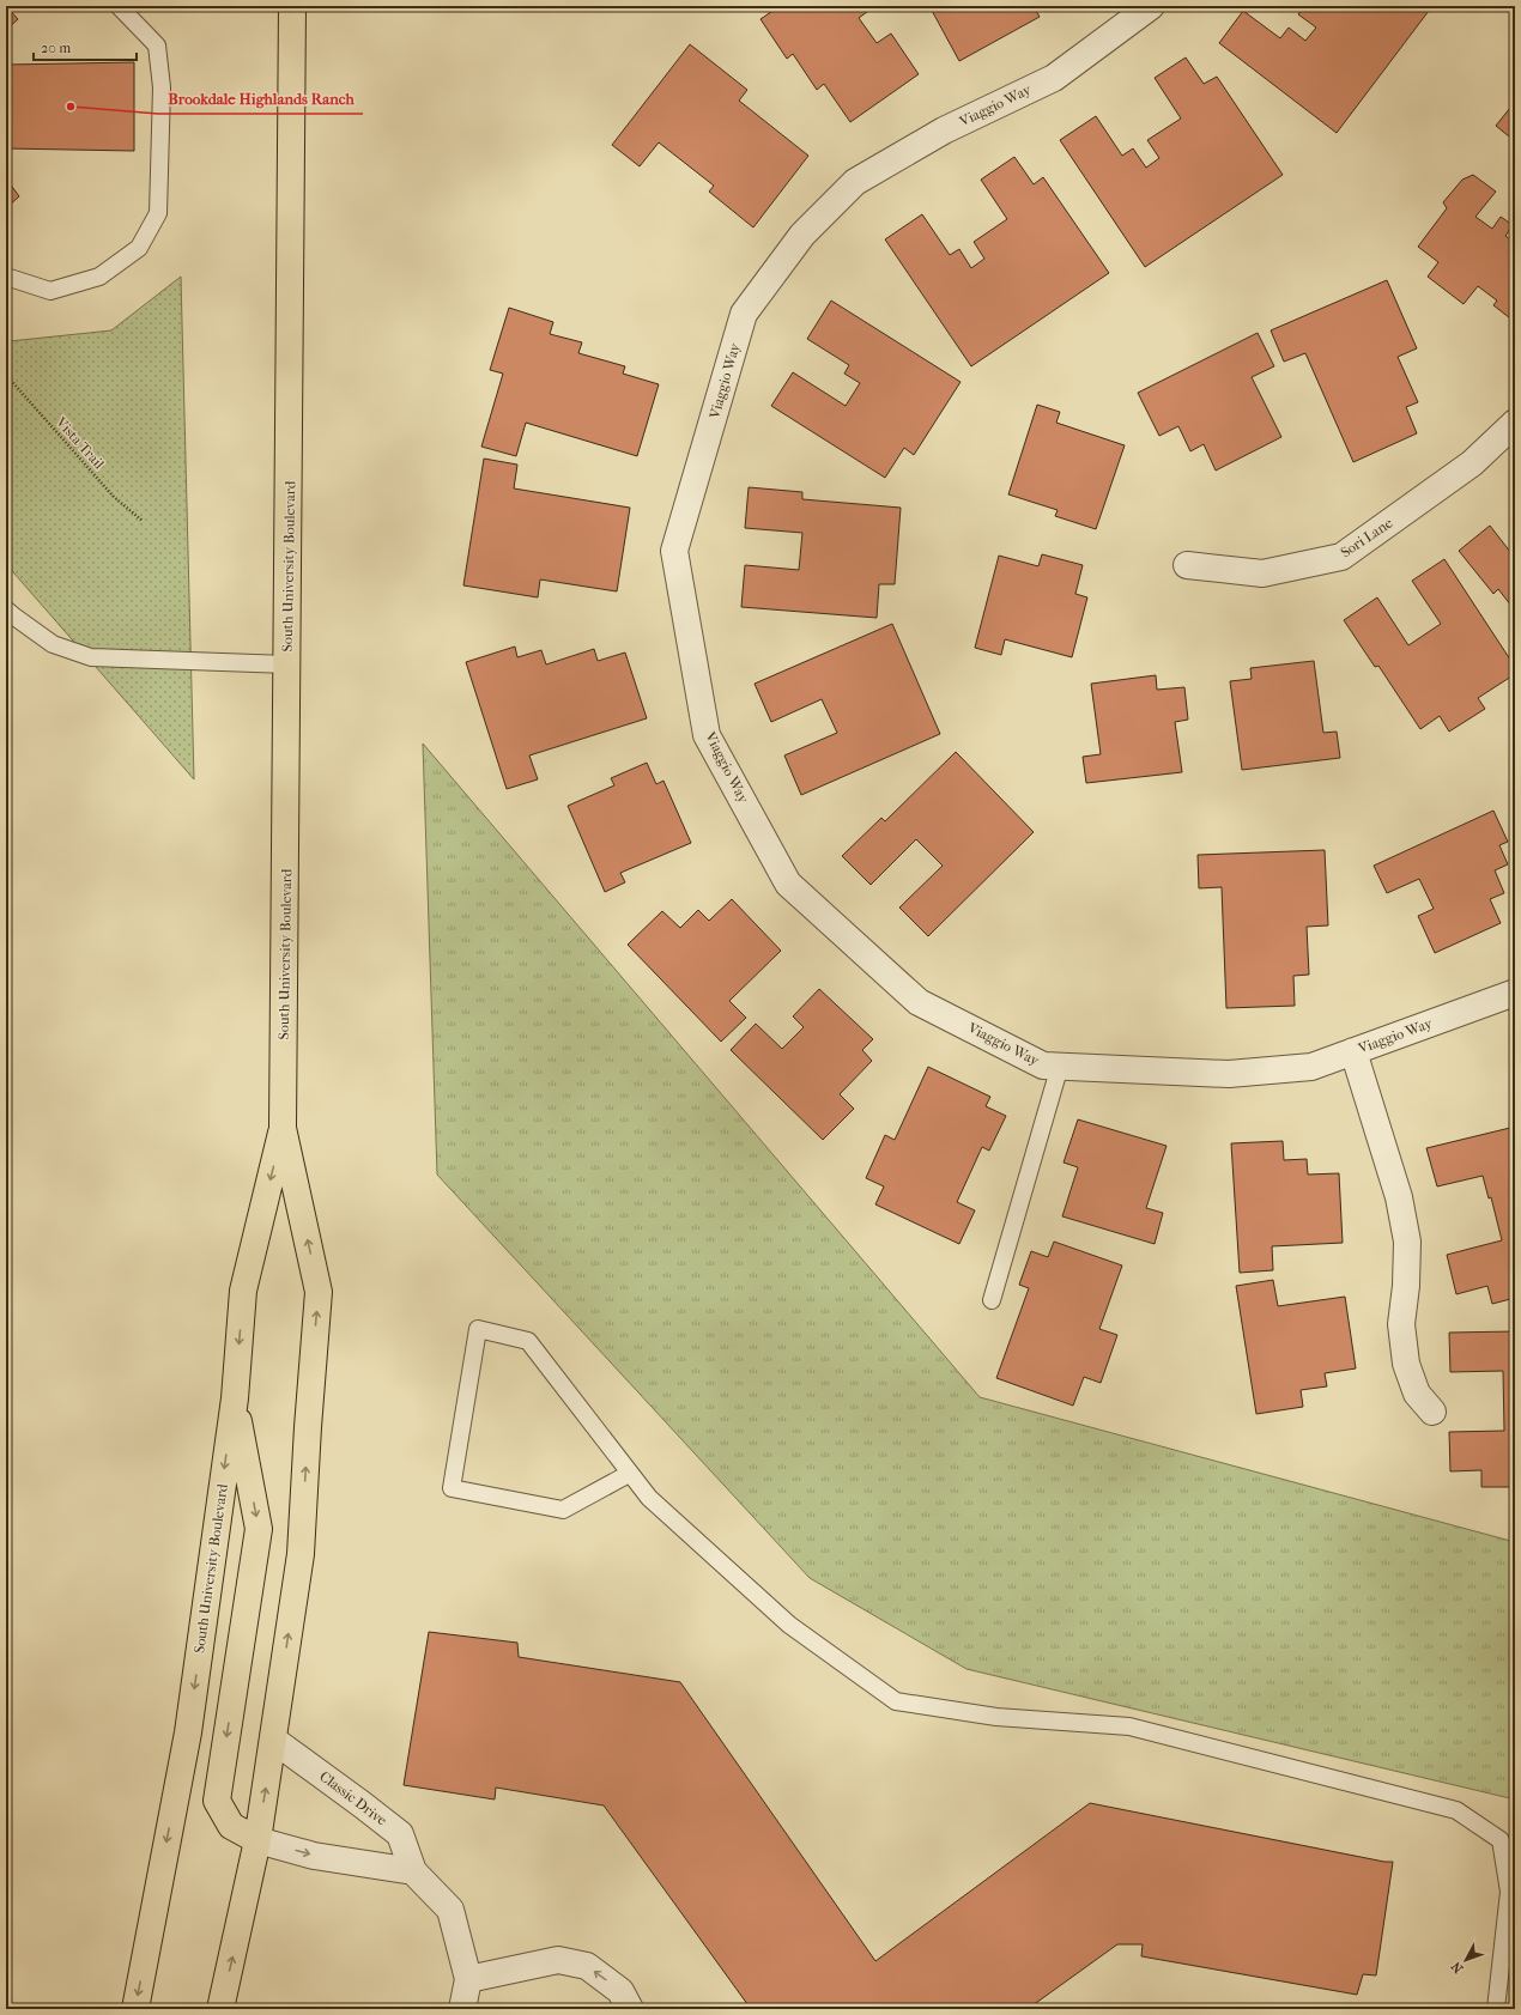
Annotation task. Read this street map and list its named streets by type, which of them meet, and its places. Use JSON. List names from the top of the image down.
{
  "streets": {
    "main road": ["South University Boulevard"],
    "street": ["Viaggio Way", "Sori Lane", "Classic Drive"],
    "path": ["Vista Trail"]
  },
  "crossings": [
    ["South University Boulevard", "Classic Drive"]
  ],
  "places": ["Brookdale Highlands Ranch"],
  "scale_bar": "20 m",
  "north": "bottom left"
}
